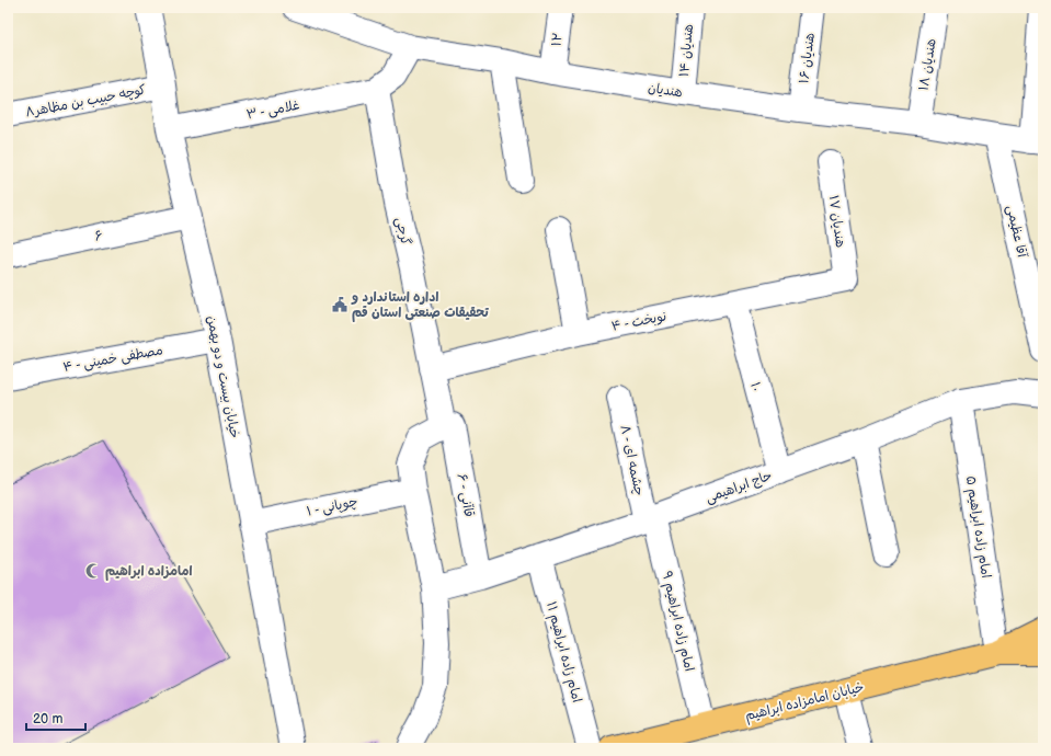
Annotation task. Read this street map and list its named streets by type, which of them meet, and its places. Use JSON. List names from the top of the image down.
{
  "streets": {
    "main road": ["خیابان امامزاده ابراهیم"],
    "street": [
      "۱۲",
      "هندیان ۱۴",
      "هندیان ۱۶",
      "هندیان ۱۸",
      "هندیان",
      "کوچه حبیب بن مظاهر۸",
      "۳ - غلامی",
      "هندیان ۱۷",
      "گرجی",
      "آقا عظیمی",
      "۶",
      "۴ - نوبخت",
      "۴ - مصطفی خمینی",
      "خیابان بیست و دو بهمن",
      "۱۰",
      "۸ - چشمه ای",
      "حاج ابراهیمی",
      "۶ - قاآنی",
      "۱ - چوپانی",
      "امام زاده ابراهیم ۵",
      "امام زاده ابراهيم ۹",
      "امام زاده ابراهیم ۱۱"
    ]
  },
  "crossings": [
    ["۱۲", "هندیان"],
    ["هندیان ۱۴", "هندیان"],
    ["هندیان ۱۶", "هندیان"],
    ["هندیان ۱۸", "هندیان"],
    ["هندیان", "آقا عظیمی"],
    ["کوچه حبیب بن مظاهر۸", "خیابان بیست و دو بهمن"],
    ["۳ - غلامی", "گرجی"],
    ["۳ - غلامی", "خیابان بیست و دو بهمن"],
    ["هندیان ۱۷", "۴ - نوبخت"],
    ["گرجی", "۴ - نوبخت"],
    ["گرجی", "۶ - قاآنی"],
    ["۶", "خیابان بیست و دو بهمن"],
    ["۴ - نوبخت", "۱۰"],
    ["۴ - مصطفی خمینی", "خیابان بیست و دو بهمن"],
    ["خیابان بیست و دو بهمن", "۱ - چوپانی"],
    ["۱۰", "حاج ابراهیمی"],
    ["۸ - چشمه ای", "حاج ابراهیمی"],
    ["۸ - چشمه ای", "امام زاده ابراهيم ۹"],
    ["حاج ابراهیمی", "۶ - قاآنی"],
    ["حاج ابراهیمی", "امام زاده ابراهیم ۵"],
    ["حاج ابراهیمی", "امام زاده ابراهيم ۹"],
    ["حاج ابراهیمی", "امام زاده ابراهیم ۱۱"],
    ["امام زاده ابراهیم ۵", "خیابان امامزاده ابراهیم"],
    ["امام زاده ابراهيم ۹", "خیابان امامزاده ابراهیم"]
  ],
  "places": {
    "public building": ["اداره استاندارد و تحقیقات صنعتی استان قم"],
    "mosque": ["امامزاده ابراهیم"]
  },
  "scale_bar": "20 m"
}
